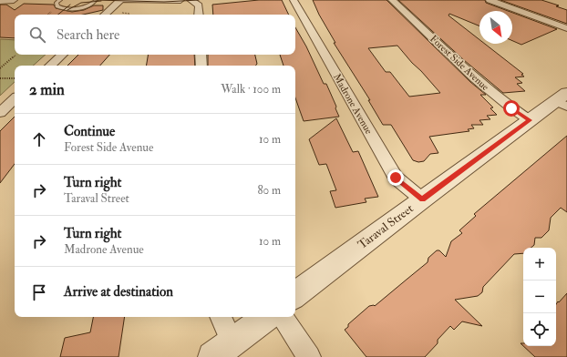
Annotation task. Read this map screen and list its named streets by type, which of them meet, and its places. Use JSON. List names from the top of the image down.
{
  "streets": {
    "street": ["Forest Side Avenue", "Madrone Avenue", "Taraval Street"]
  },
  "crossings": [
    ["Forest Side Avenue", "Taraval Street"],
    ["Madrone Avenue", "Taraval Street"]
  ],
  "north": "bottom right",
  "page": {
    "search": "Search here",
    "heading": ["2 min", "Walk · 100 m"],
    "list": [
      ["Continue", "Forest Side Avenue", "10 m"],
      ["Turn right", "Taraval Street", "80 m"],
      ["Turn right", "Madrone Avenue", "10 m"],
      "Arrive at destination"
    ],
    "map_buttons": ["+", "−"]
  }
}
